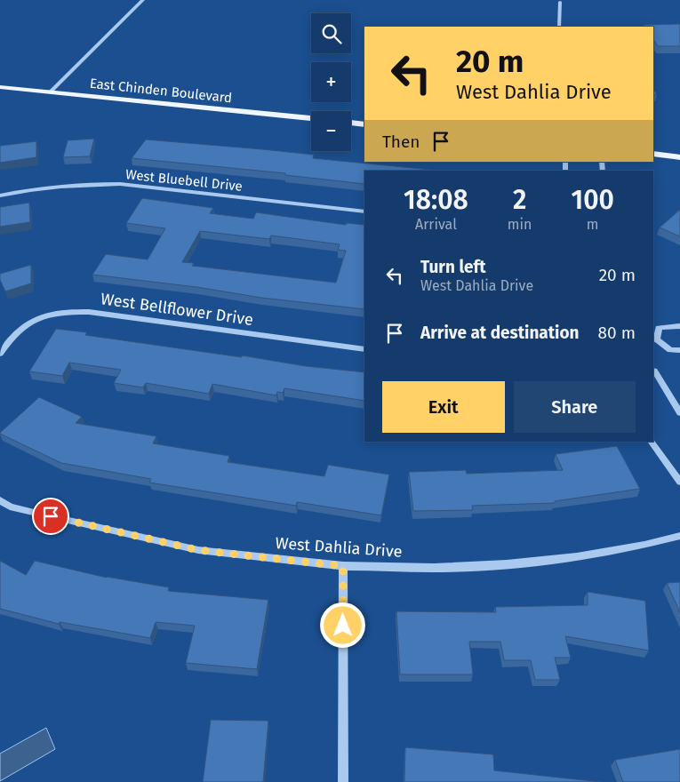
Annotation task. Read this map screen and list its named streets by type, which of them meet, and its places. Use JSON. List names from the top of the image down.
{
  "streets": {
    "main road": ["East Chinden Boulevard"],
    "street": ["West Bluebell Drive", "West Bellflower Drive", "West Dahlia Drive"]
  },
  "page": {
    "map_buttons": ["+", "−"],
    "turn": ["20 m", "West Dahlia Drive"],
    "then": "Then",
    "eta": [
      "18:08",
      "Arrival",
      "2",
      "min",
      "100",
      "m"
    ],
    "list": [
      {
        "name": "Turn left",
        "note": "West Dahlia Drive",
        "value": "20 m"
      },
      {
        "name": "Arrive at destination",
        "value": "80 m"
      }
    ],
    "buttons": ["Exit", "Share"]
  }
}
